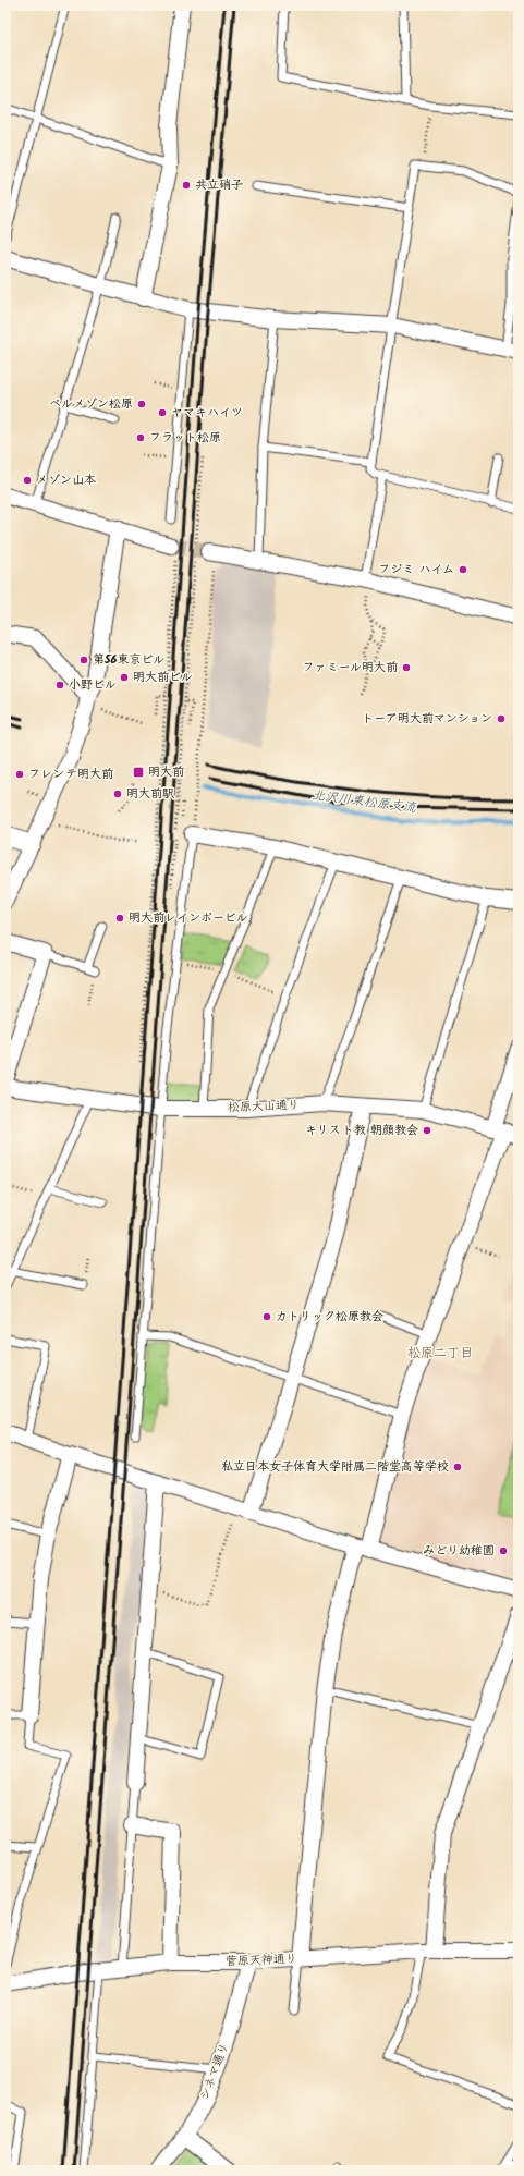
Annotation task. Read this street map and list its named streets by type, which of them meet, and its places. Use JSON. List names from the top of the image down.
{
  "streets": {
    "street": ["松原大山通り", "菅原天神通り", "シネマ通り"]
  },
  "crossings": [
    ["菅原天神通り", "シネマ通り"]
  ],
  "districts": ["松原二丁目"],
  "water": ["北沢川東松原支流"],
  "places": {
    "other": [
      "共立硝子",
      "ベルメゾン松原",
      "ヤマキハイツ",
      "フラット松原",
      "メゾン山本",
      "フジミ ハイム",
      "第56東京ビル",
      "ファミール明大前",
      "明大前ビル",
      "小野ビル",
      "トーア明大前マンション",
      "フレンテ明大前",
      "明大前駅",
      "明大前レインボービル",
      "キリスト教 朝顔教会",
      "カトリック松原教会",
      "私立日本女子体育大学附属二階堂高等学校",
      "みどり幼稚園"
    ],
    "transit": ["明大前"]
  }
}
